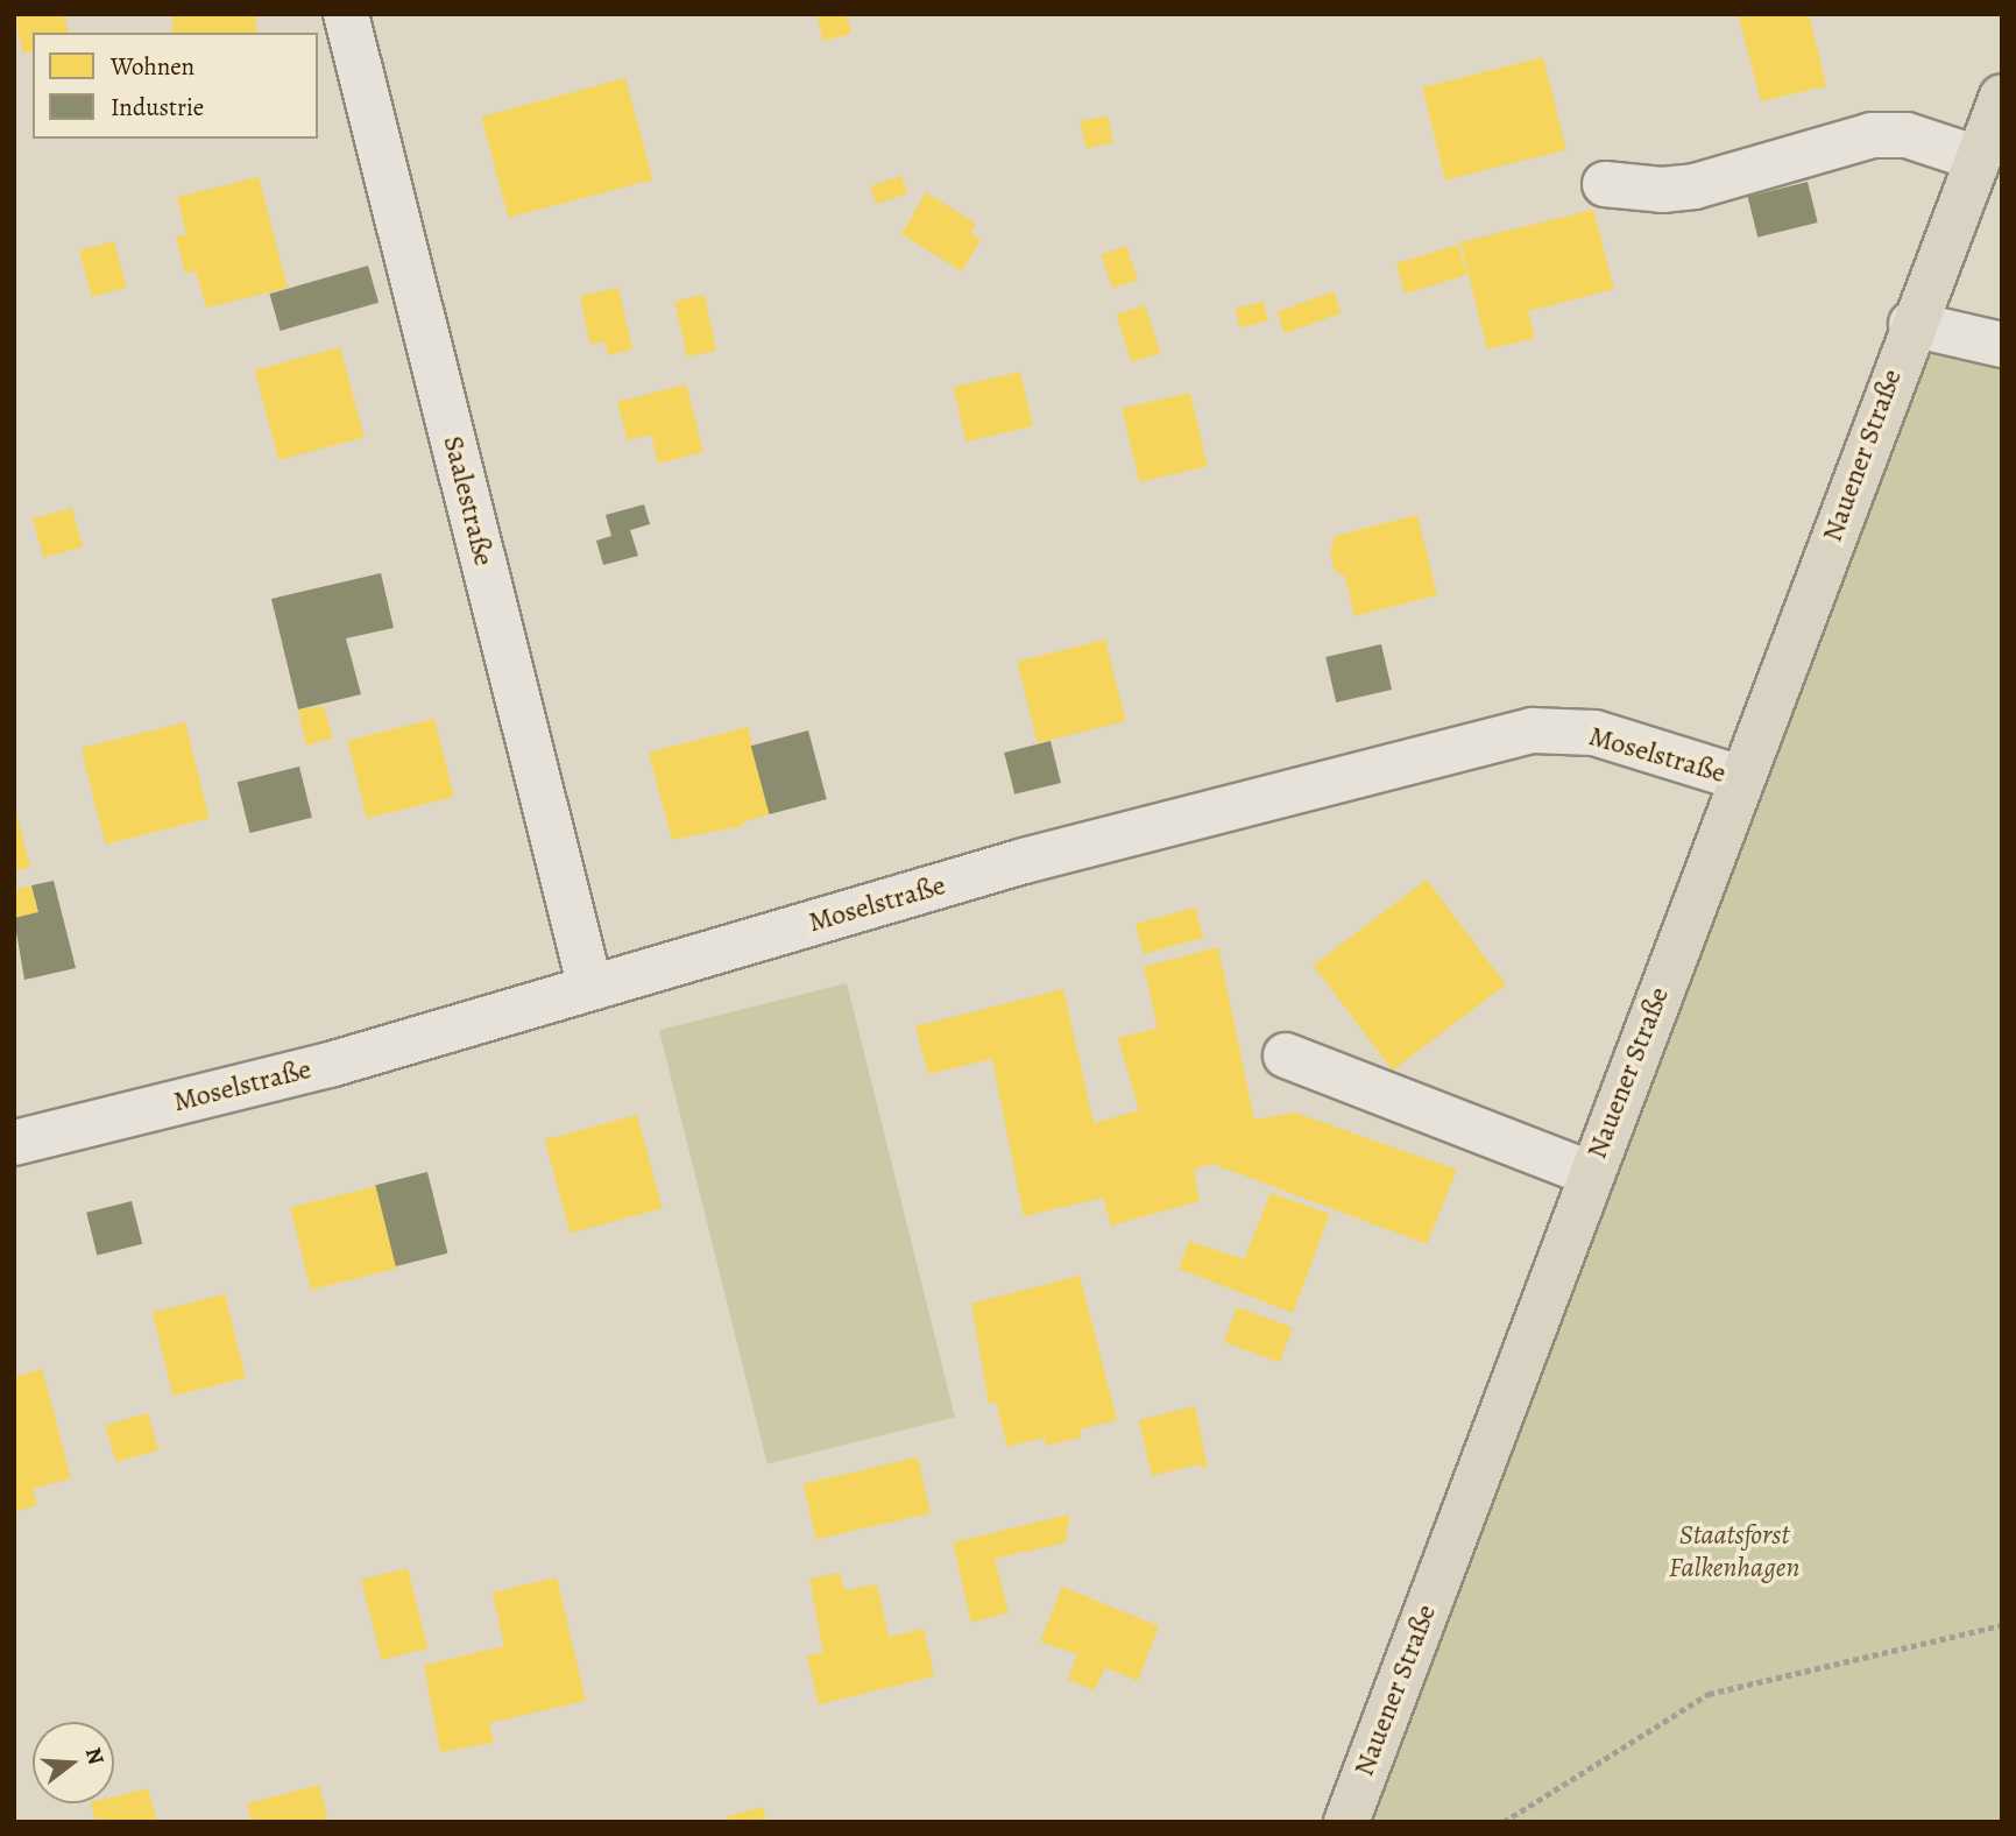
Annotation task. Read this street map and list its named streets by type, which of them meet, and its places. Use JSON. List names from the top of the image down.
{
  "streets": {
    "main road": ["Nauener Straße"],
    "street": ["Saalestraße", "Moselstraße"]
  },
  "crossings": [
    ["Nauener Straße", "Moselstraße"],
    ["Saalestraße", "Moselstraße"]
  ],
  "parks": ["Staatsforst Falkenhagen"],
  "legend": ["Wohnen", "Industrie"],
  "north": "right"
}
